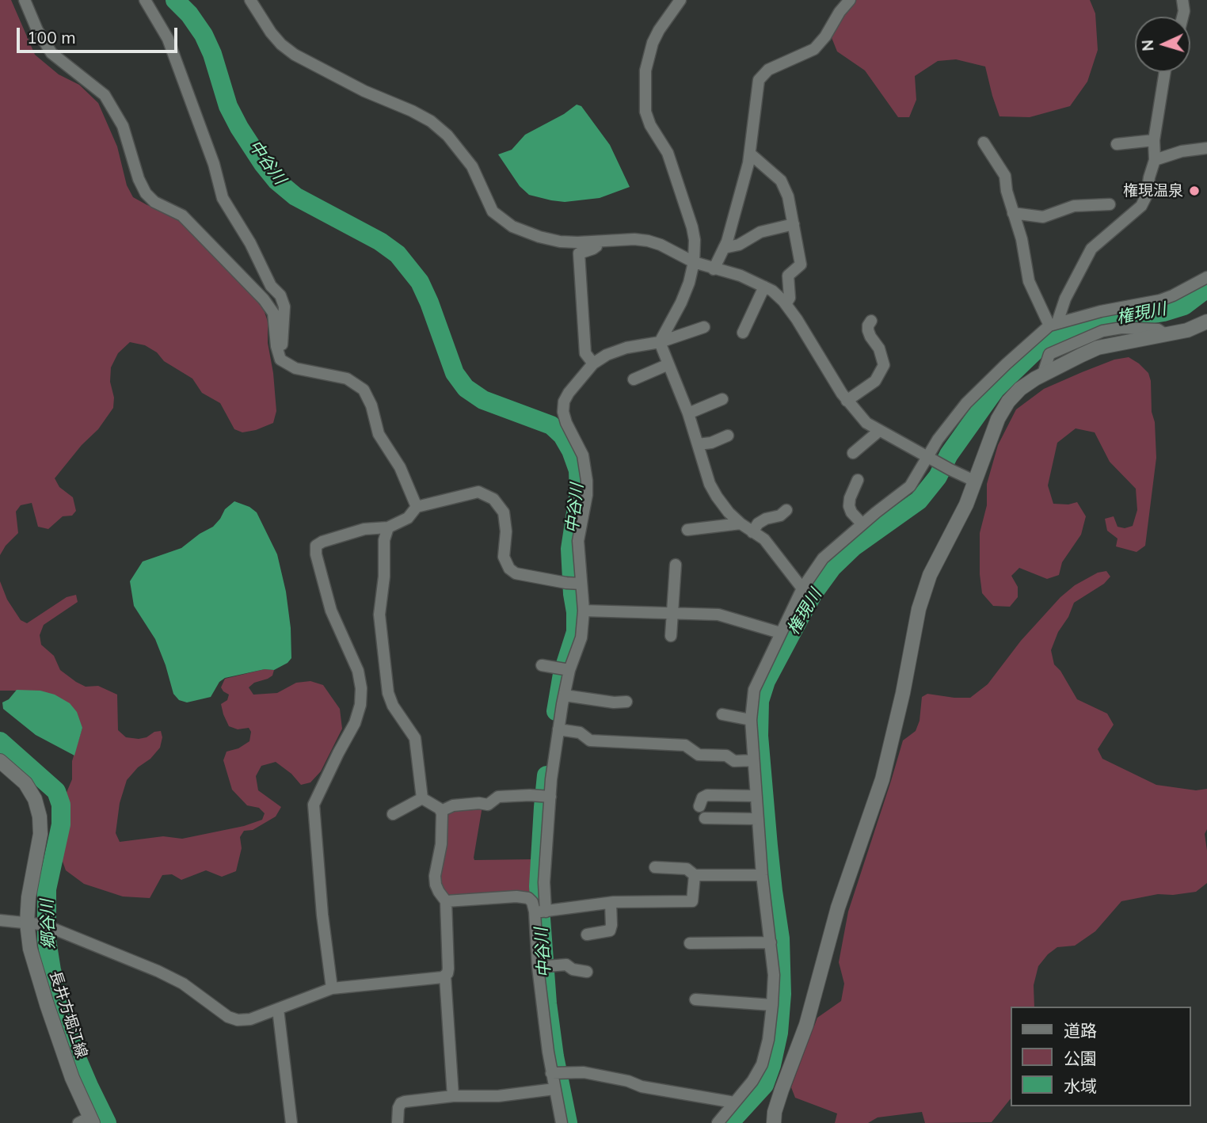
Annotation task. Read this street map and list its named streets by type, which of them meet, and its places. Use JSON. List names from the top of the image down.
{
  "streets": {
    "street": ["長井方堀江線"]
  },
  "water": ["中谷川", "権現川", "郷谷川"],
  "places": ["権現温泉"],
  "legend": ["道路", "公園", "水域"],
  "scale_bar": "100 m",
  "north": "left"
}
